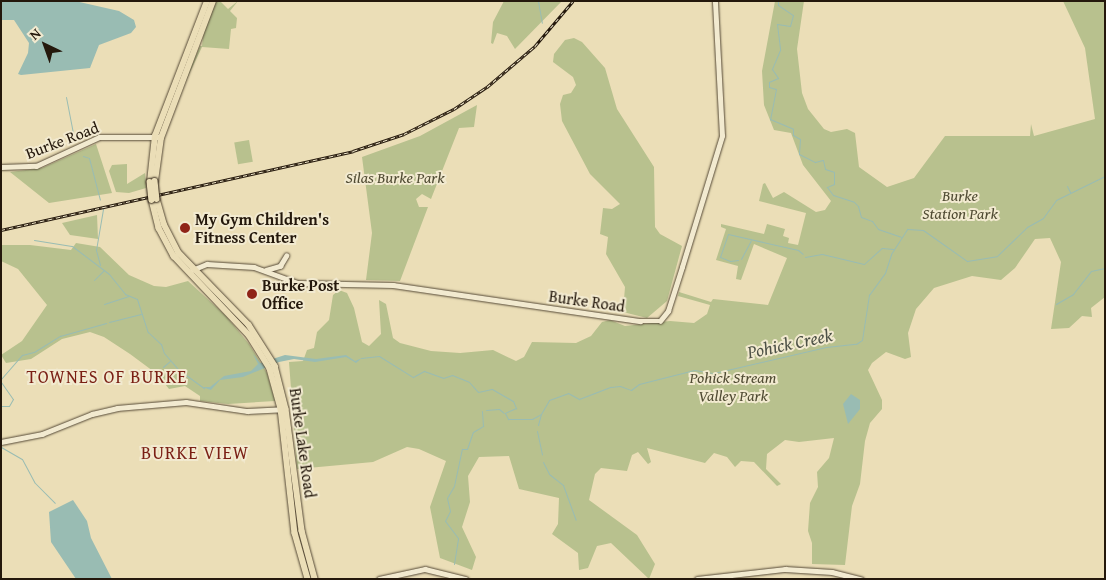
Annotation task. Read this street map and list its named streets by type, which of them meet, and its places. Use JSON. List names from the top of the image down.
{
  "streets": {
    "main road": ["Burke Road", "Burke Lake Road"]
  },
  "crossings": [
    ["Burke Road", "Burke Lake Road"]
  ],
  "districts": ["TOWNES OF BURKE", "BURKE VIEW"],
  "water": ["Pohick Creek"],
  "parks": ["Silas Burke Park", "Burke Station Park", "Pohick Stream Valley Park"],
  "places": ["My Gym Children's Fitness Center", "Burke Post Office"],
  "north": "top left"
}
